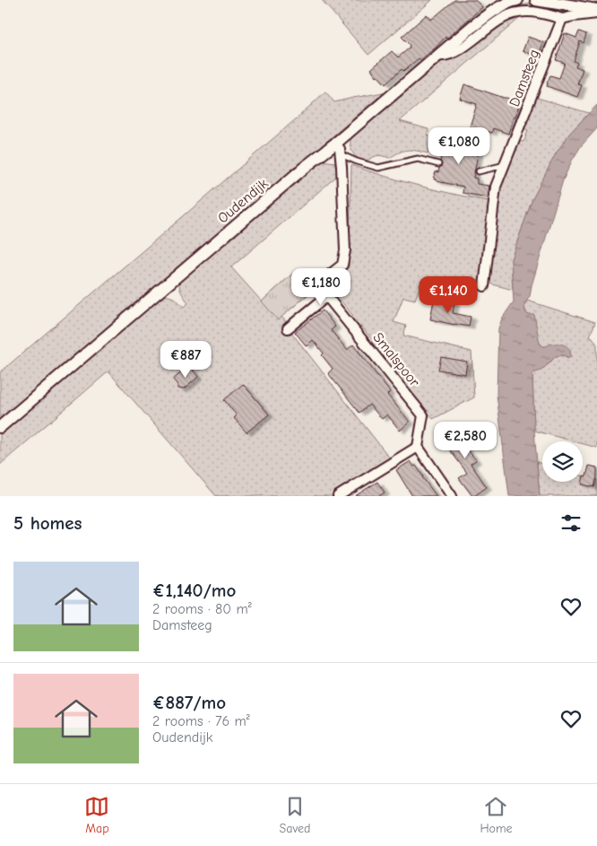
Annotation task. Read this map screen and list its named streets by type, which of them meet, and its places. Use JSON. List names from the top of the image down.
{
  "streets": {
    "street": ["Damsteeg", "Oudendijk", "Smalspoor"]
  },
  "crossings": [
    ["Oudendijk", "Smalspoor"]
  ],
  "page": {
    "price": [
      "€1,080",
      "€1,180",
      "€1,140",
      "€887",
      "€2,580"
    ],
    "heading": "5 homes",
    "list": [
      {
        "name": "€1,140/mo",
        "note": "2 rooms · 80 m² · Damsteeg"
      },
      {
        "name": "€887/mo",
        "note": "2 rooms · 76 m² · Oudendijk"
      }
    ],
    "tabs": ["Map", "Saved", "Home"]
  }
}
